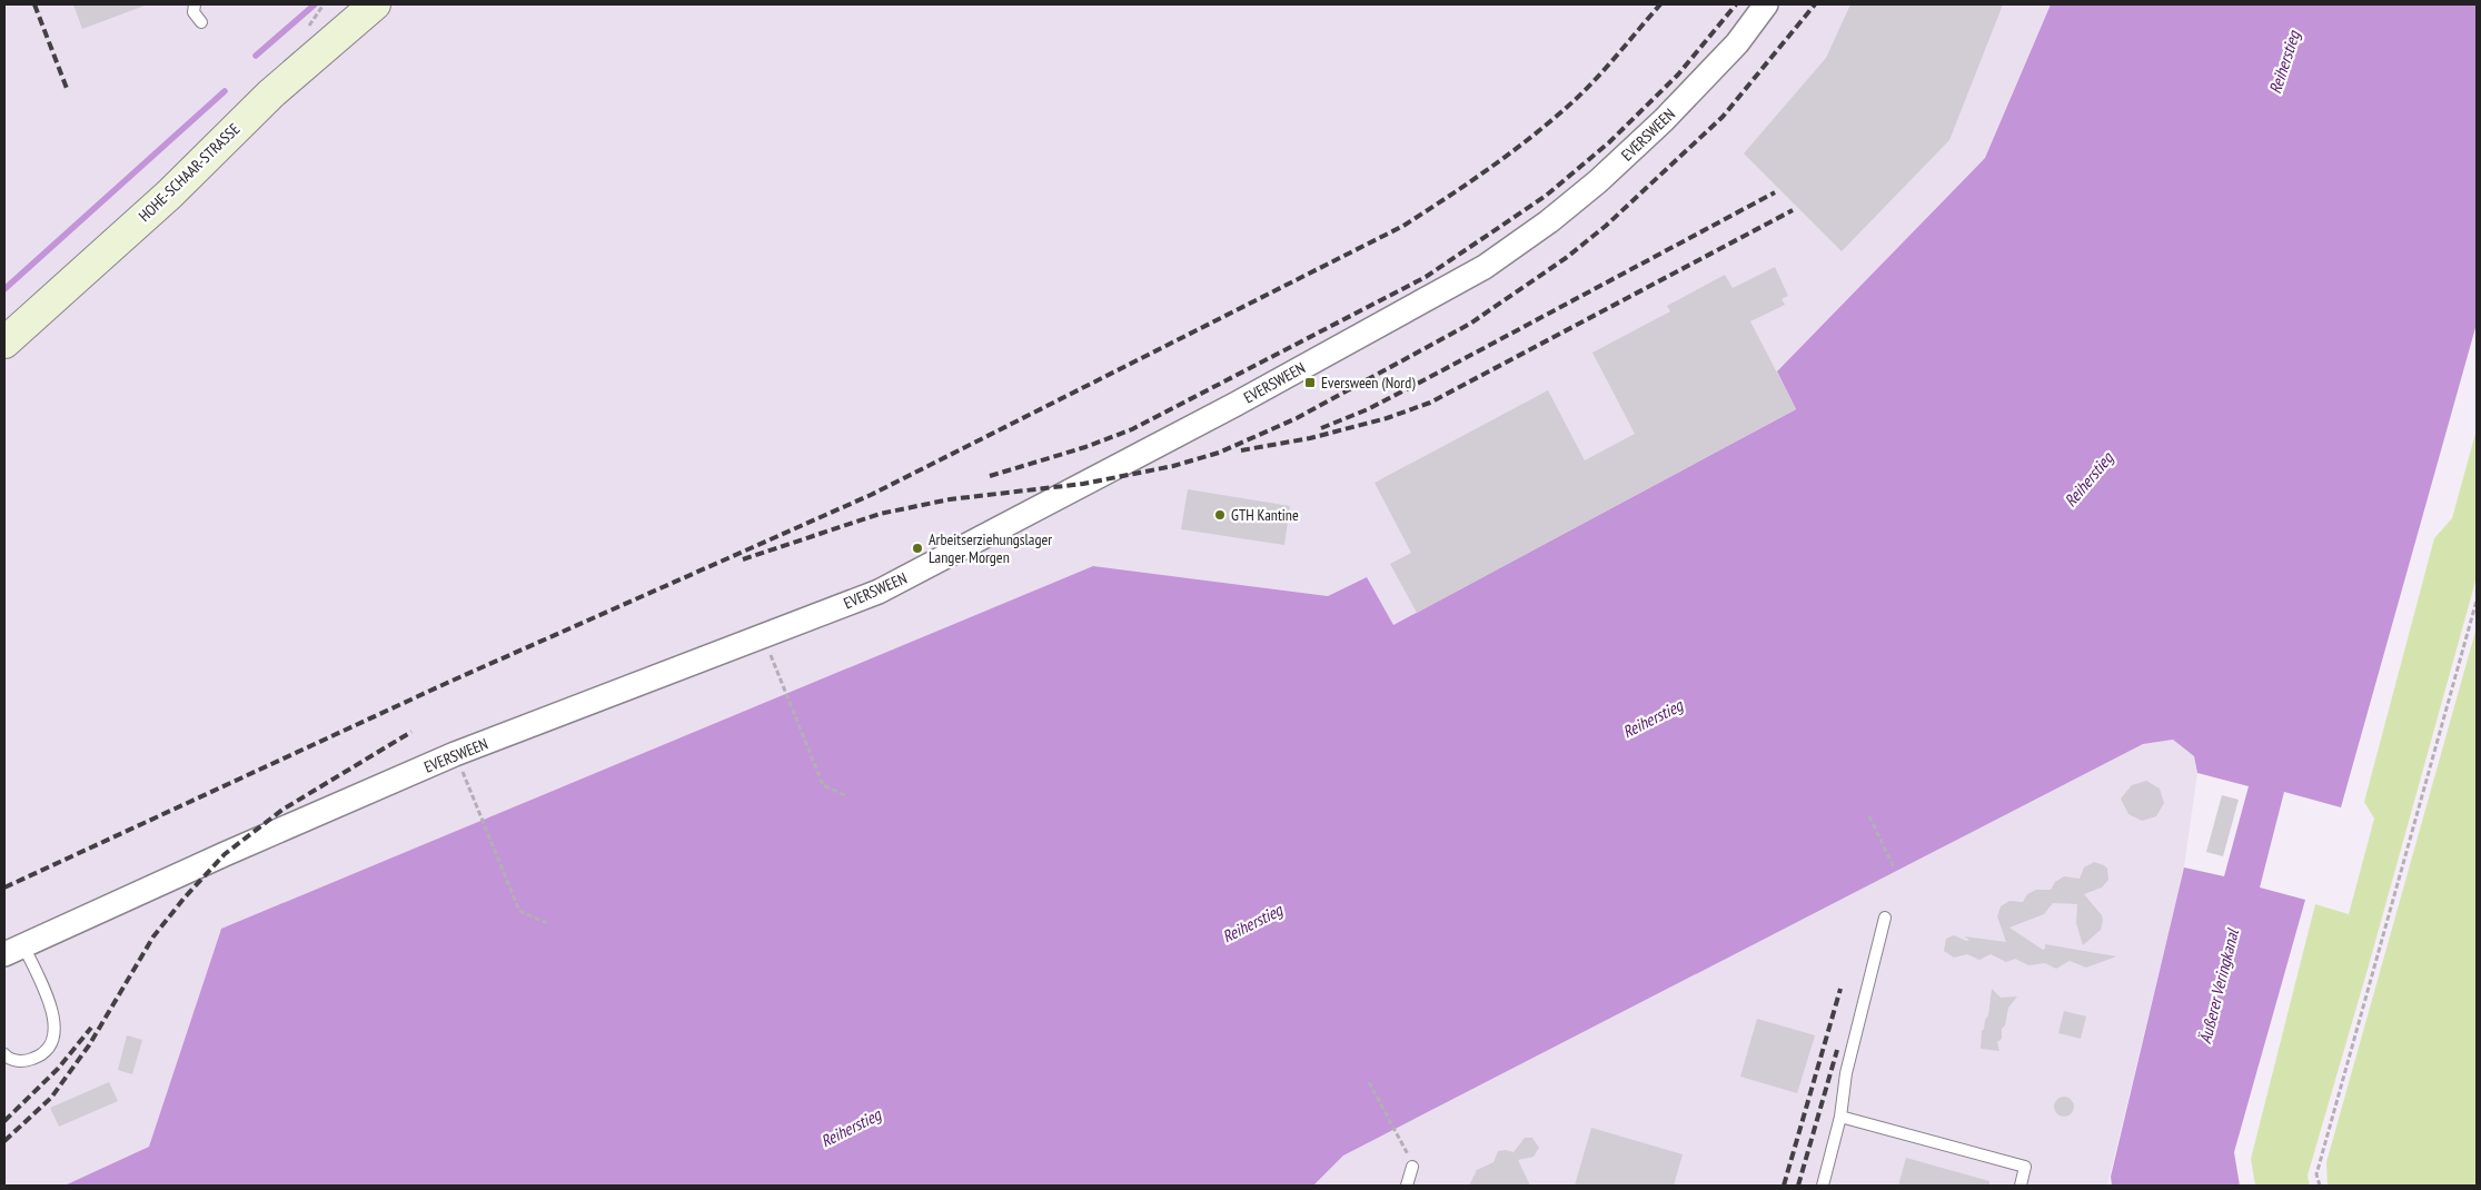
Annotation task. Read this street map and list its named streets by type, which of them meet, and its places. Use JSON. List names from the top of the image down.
{
  "streets": {
    "main road": ["HOHE-SCHAAR-STRASSE"],
    "street": ["EVERSWEEN"]
  },
  "water": ["Reiherstieg", "Äußerer Veringkanal"],
  "places": {
    "transit": ["Eversween (Nord)"],
    "other": ["GTH Kantine", "Arbeitserziehungslager Langer Morgen"]
  }
}
